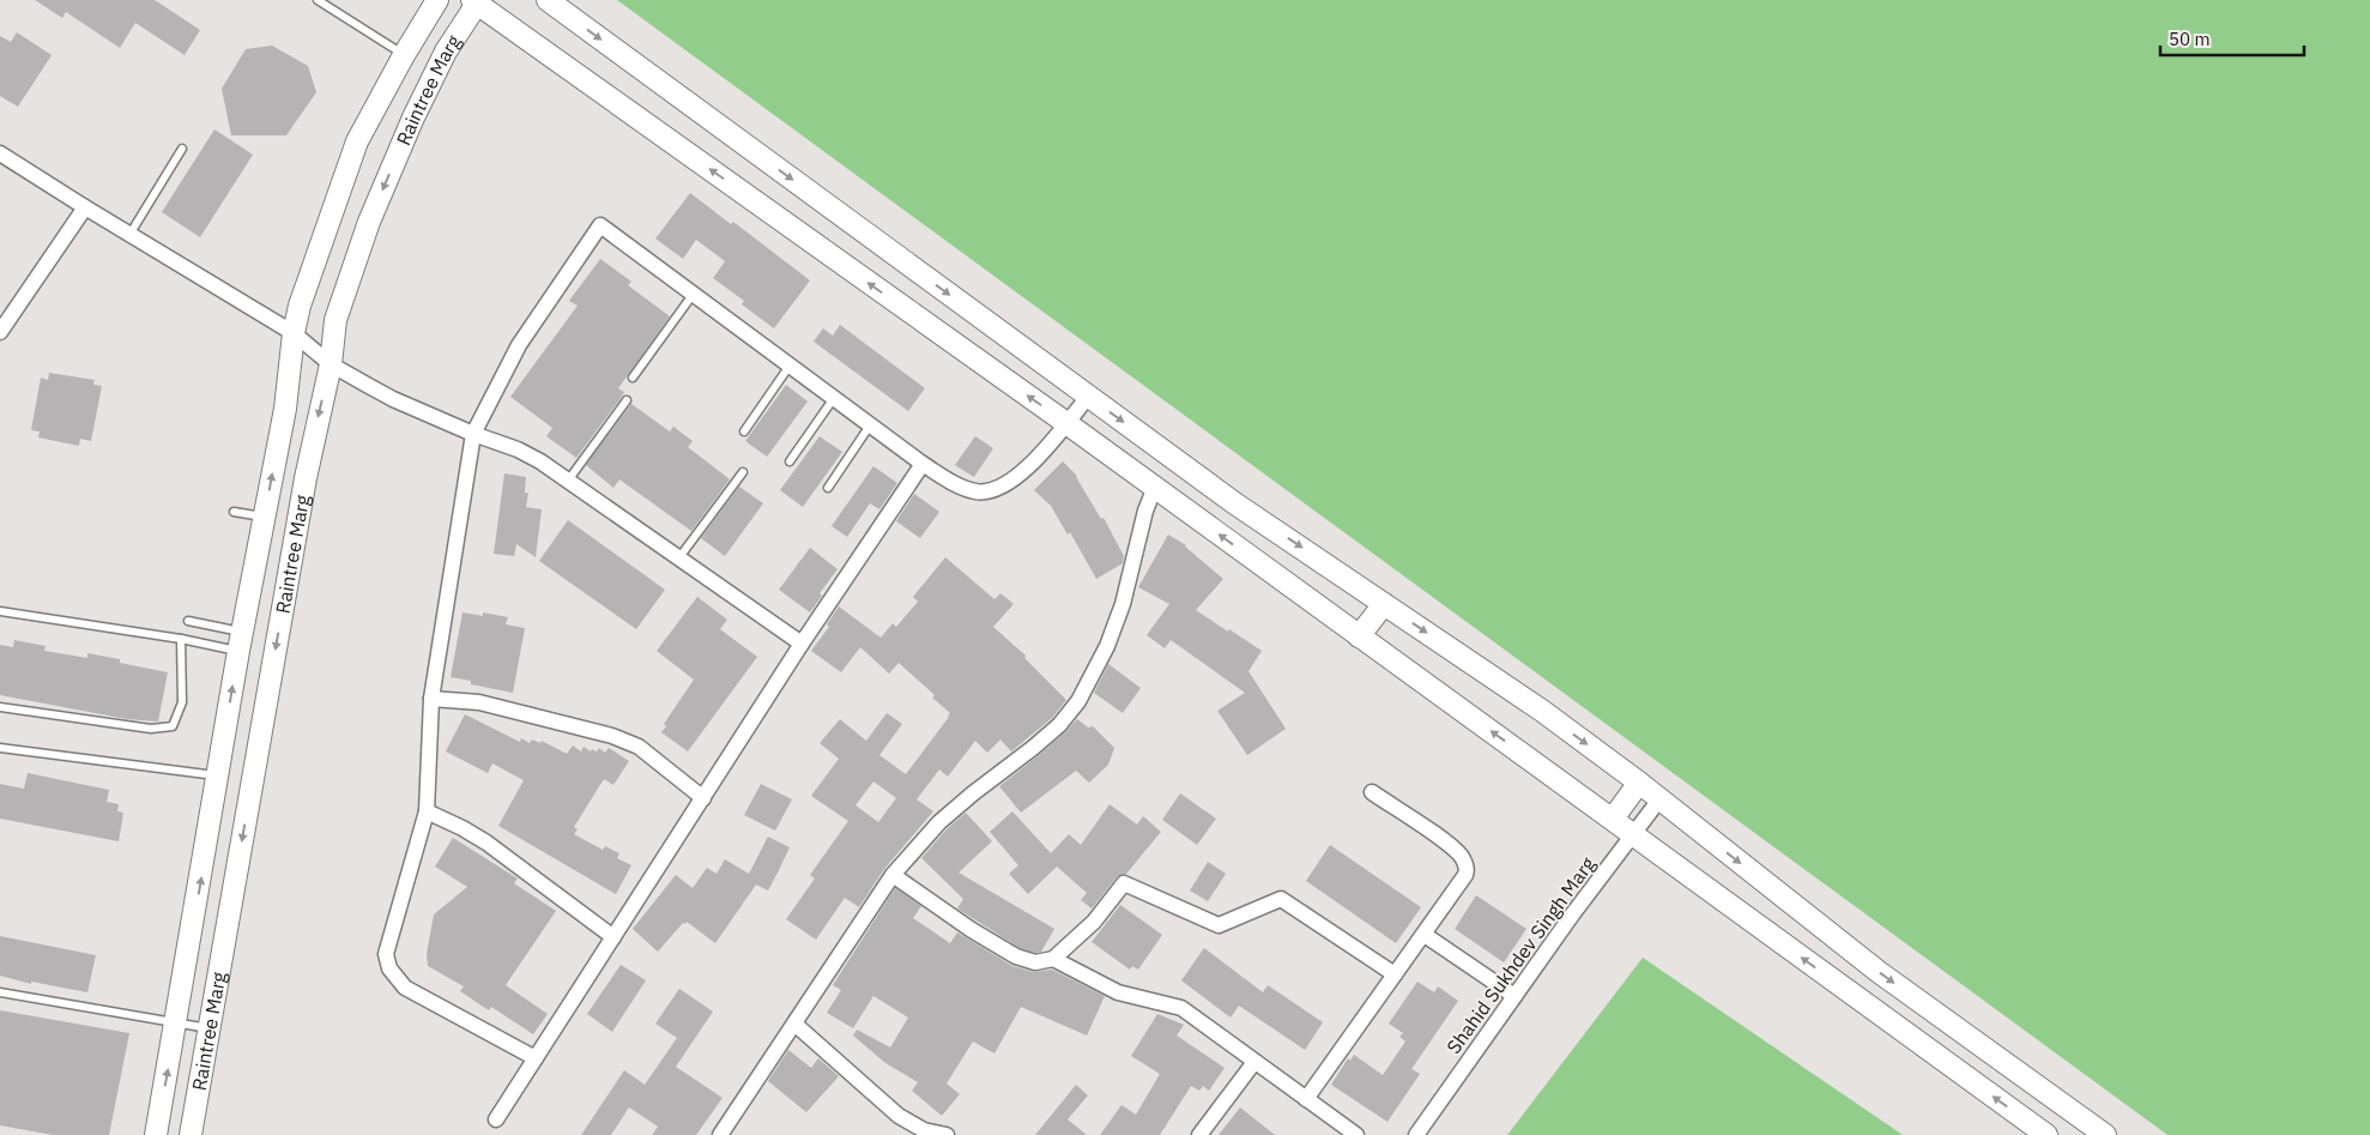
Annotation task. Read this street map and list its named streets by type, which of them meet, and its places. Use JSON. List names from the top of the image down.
{
  "streets": {
    "main road": ["Raintree Marg"],
    "street": ["Shahid Sukhdev Singh Marg"]
  },
  "scale_bar": "50 m"
}
